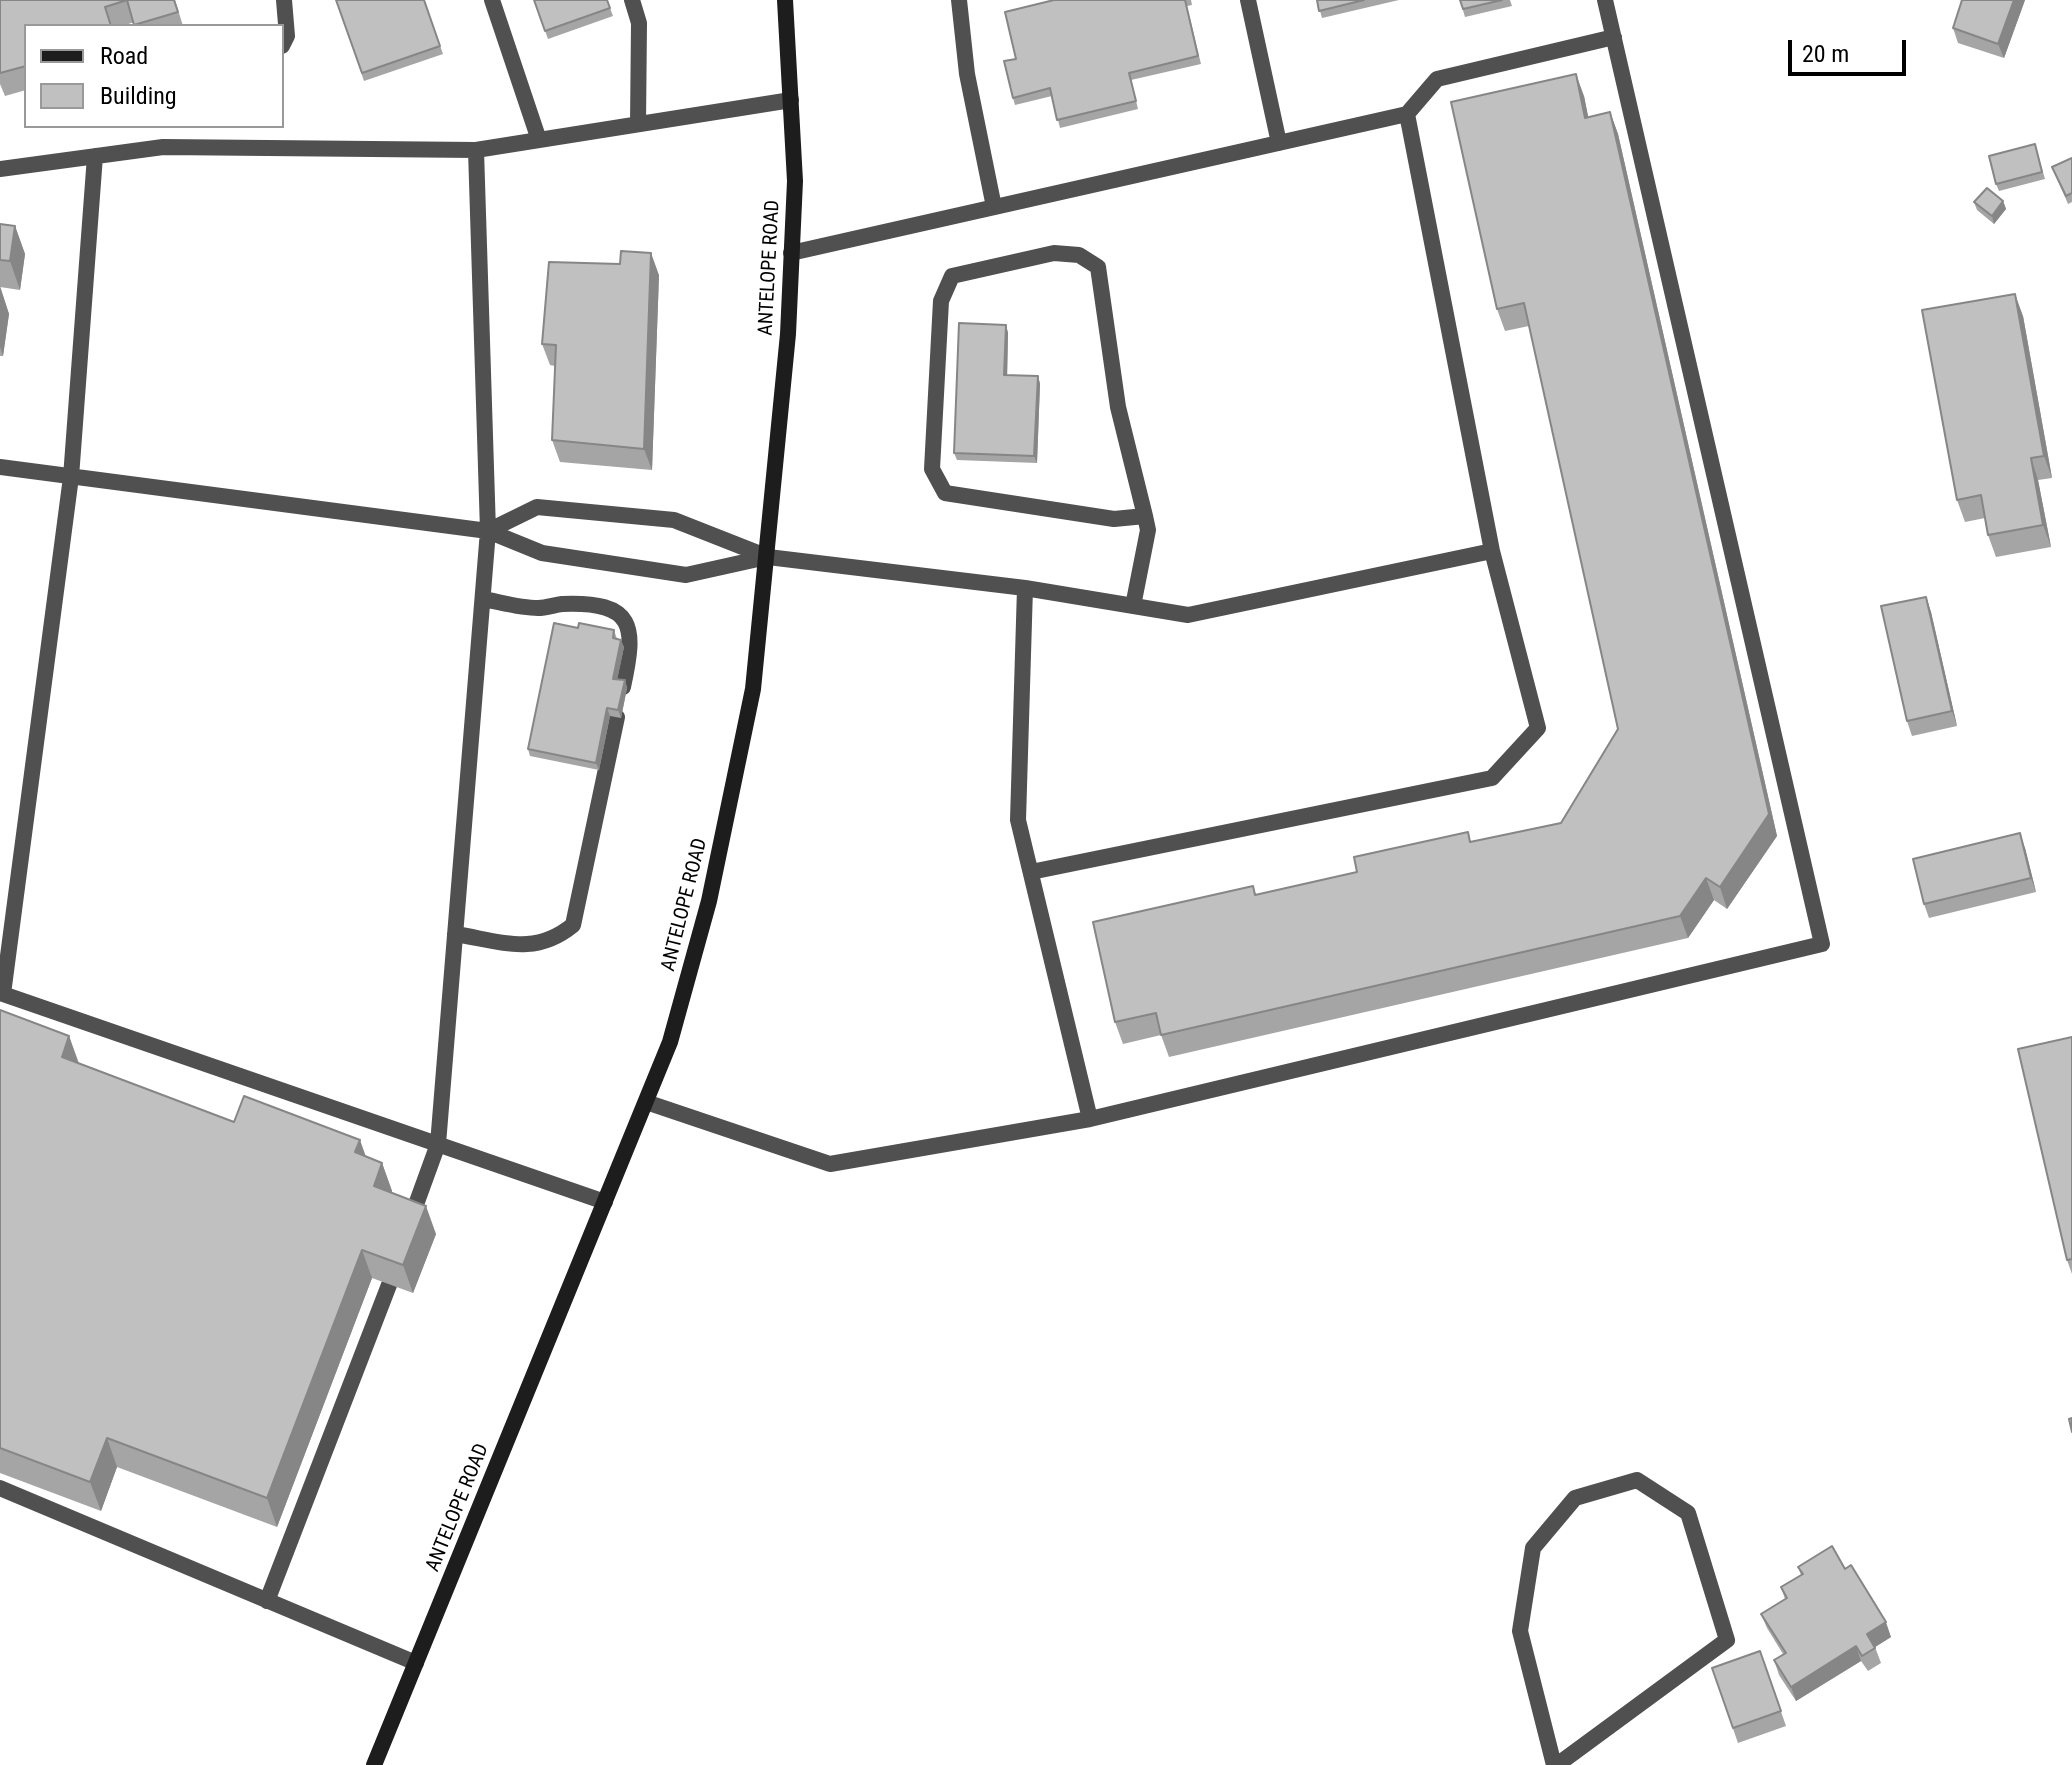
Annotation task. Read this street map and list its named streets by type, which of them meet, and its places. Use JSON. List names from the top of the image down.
{
  "streets": {
    "main road": ["ANTELOPE ROAD"]
  },
  "legend": ["Road", "Building"],
  "scale_bar": "20 m"
}
